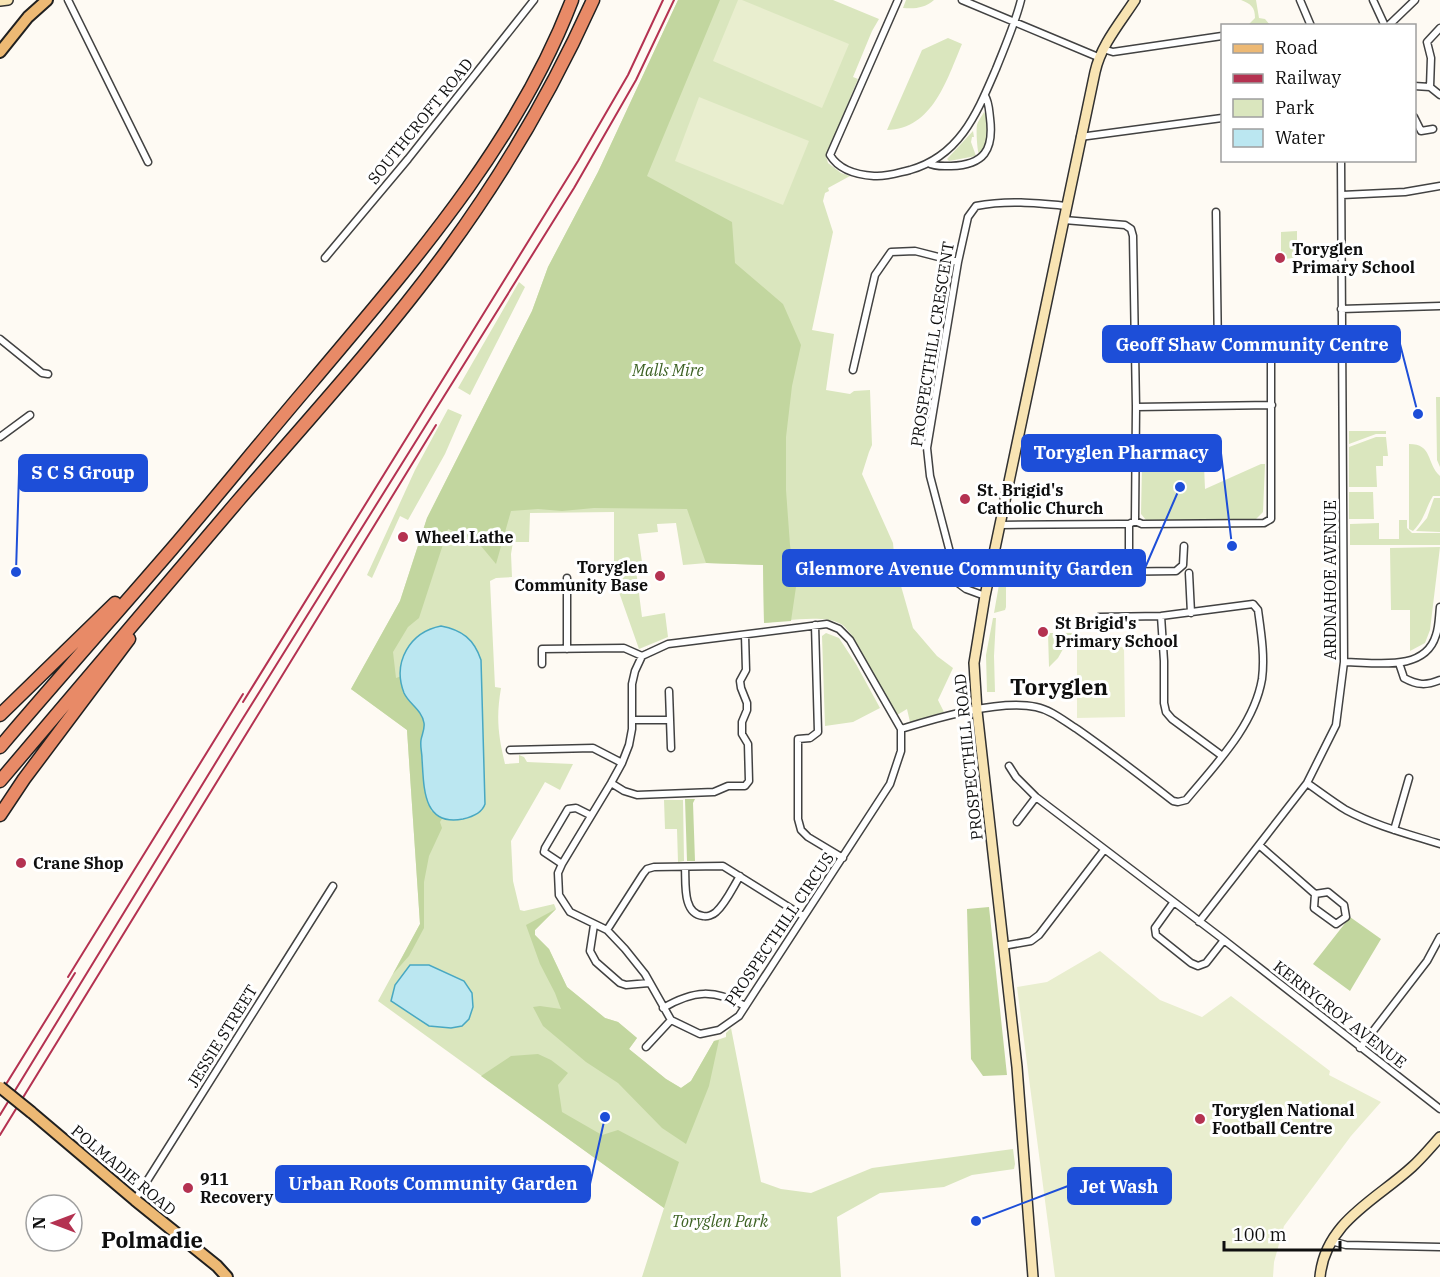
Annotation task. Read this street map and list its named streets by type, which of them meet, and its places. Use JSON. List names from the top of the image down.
{
  "streets": {
    "main road": ["PROSPECTHILL ROAD", "POLMADIE ROAD"],
    "street": [
      "SOUTHCROFT ROAD",
      "PROSPECTHILL CRESCENT",
      "ARDNAHOE AVENUE",
      "PROSPECTHILL CIRCUS",
      "KERRYCROY AVENUE",
      "JESSIE STREET"
    ]
  },
  "crossings": [
    ["PROSPECTHILL CRESCENT", "PROSPECTHILL ROAD"],
    ["ARDNAHOE AVENUE", "KERRYCROY AVENUE"],
    ["JESSIE STREET", "POLMADIE ROAD"]
  ],
  "districts": ["Toryglen", "Polmadie"],
  "parks": ["Malls Mire", "Toryglen Park"],
  "places": [
    "Toryglen Primary School",
    "Geoff Shaw Community Centre",
    "Glenmore Avenue Community Garden",
    "St. Brigid's Catholic Church",
    "Wheel Lathe",
    "Toryglen Pharmacy",
    "S C S Group",
    "Toryglen Community Base",
    "St Brigid's Primary School",
    "Crane Shop",
    "Urban Roots Community Garden",
    "Toryglen National Football Centre",
    "911 Recovery",
    "Jet Wash"
  ],
  "legend": [
    "Road",
    "Railway",
    "Park",
    "Water"
  ],
  "scale_bar": "100 m",
  "north": "left"
}
